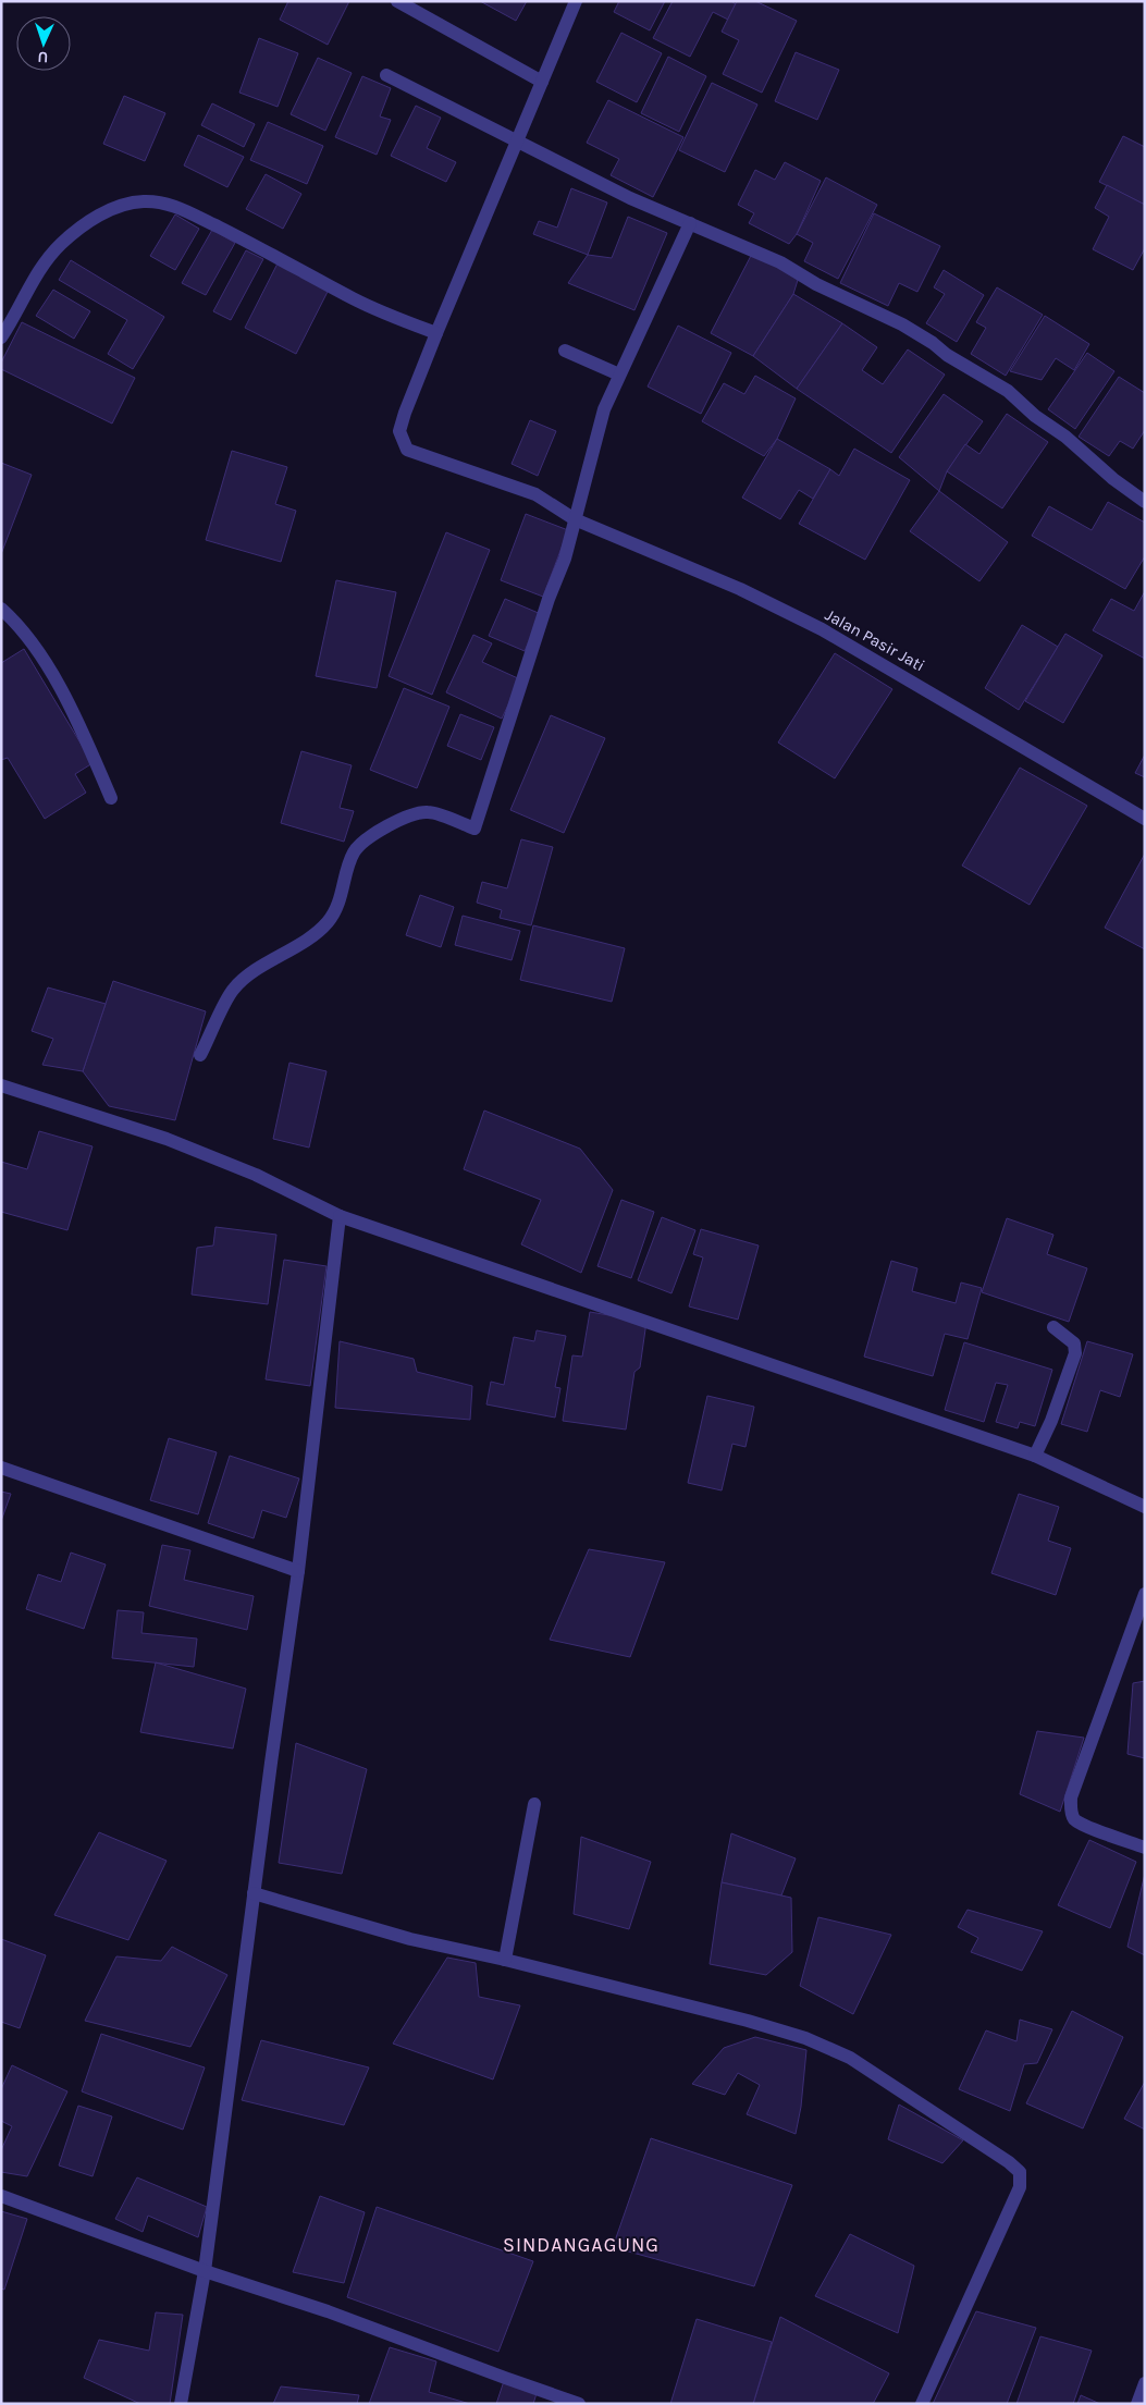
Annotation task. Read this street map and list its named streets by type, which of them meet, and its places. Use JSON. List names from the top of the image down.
{
  "streets": {
    "street": ["Jalan Pasir Jati"]
  },
  "districts": ["SINDANGAGUNG"],
  "north": "bottom"
}
